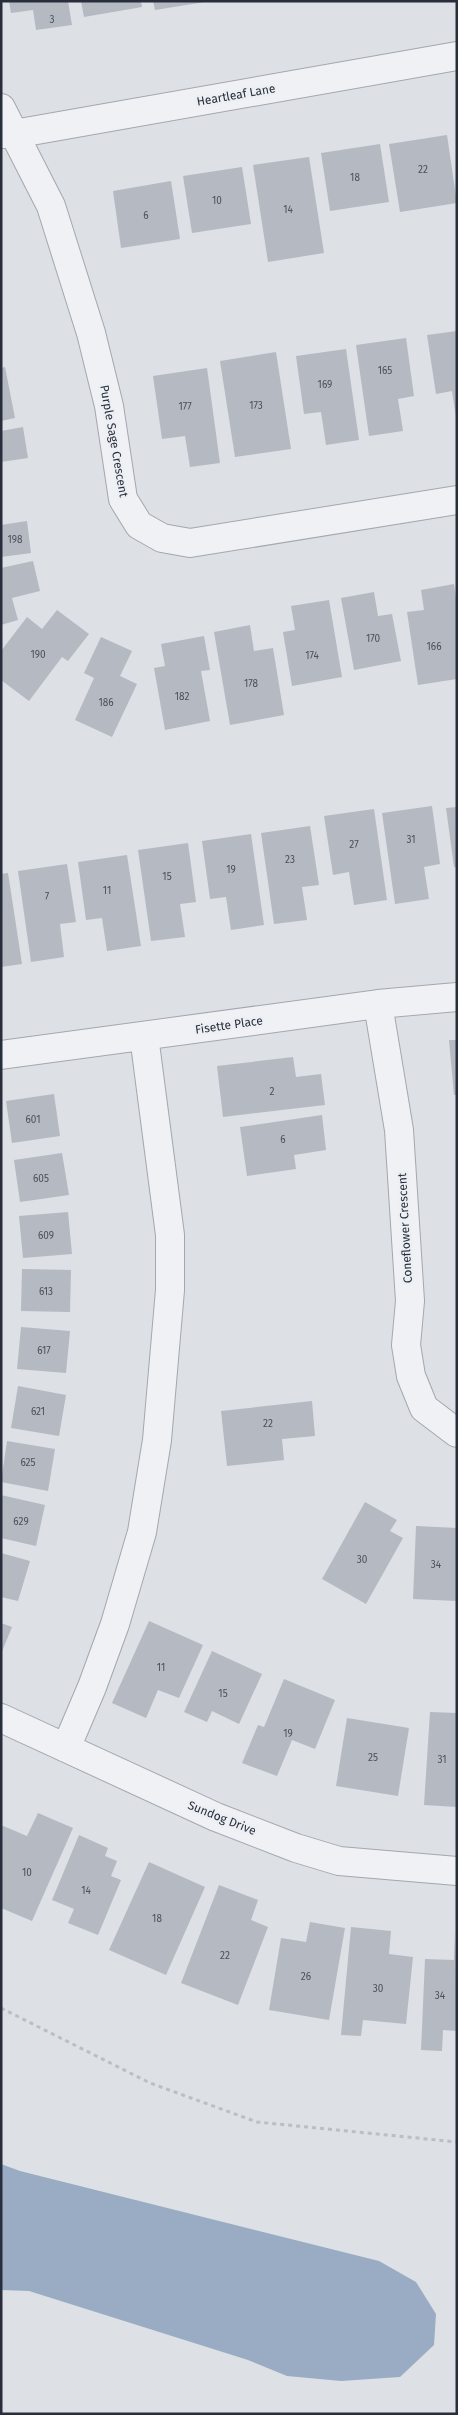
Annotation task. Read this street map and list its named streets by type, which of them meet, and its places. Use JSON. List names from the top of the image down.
{
  "streets": {
    "street": [
      "Heartleaf Lane",
      "Purple Sage Crescent",
      "Fisette Place",
      "Coneflower Crescent",
      "Sundog Drive"
    ]
  },
  "crossings": [
    ["Heartleaf Lane", "Purple Sage Crescent"],
    ["Fisette Place", "Coneflower Crescent"]
  ],
  "house_numbers": [
    "3",
    "22",
    "18",
    "10",
    "14",
    "6",
    "165",
    "169",
    "173",
    "177",
    "198",
    "170",
    "166",
    "190",
    "174",
    "178",
    "182",
    "186",
    "31",
    "27",
    "23",
    "19",
    "15",
    "11",
    "7",
    "2",
    "601",
    "6",
    "605",
    "609",
    "613",
    "617",
    "621",
    "22",
    "625",
    "629",
    "30",
    "34",
    "11",
    "15",
    "19",
    "25",
    "31",
    "10",
    "14",
    "18",
    "22",
    "26",
    "30",
    "34"
  ]
}
